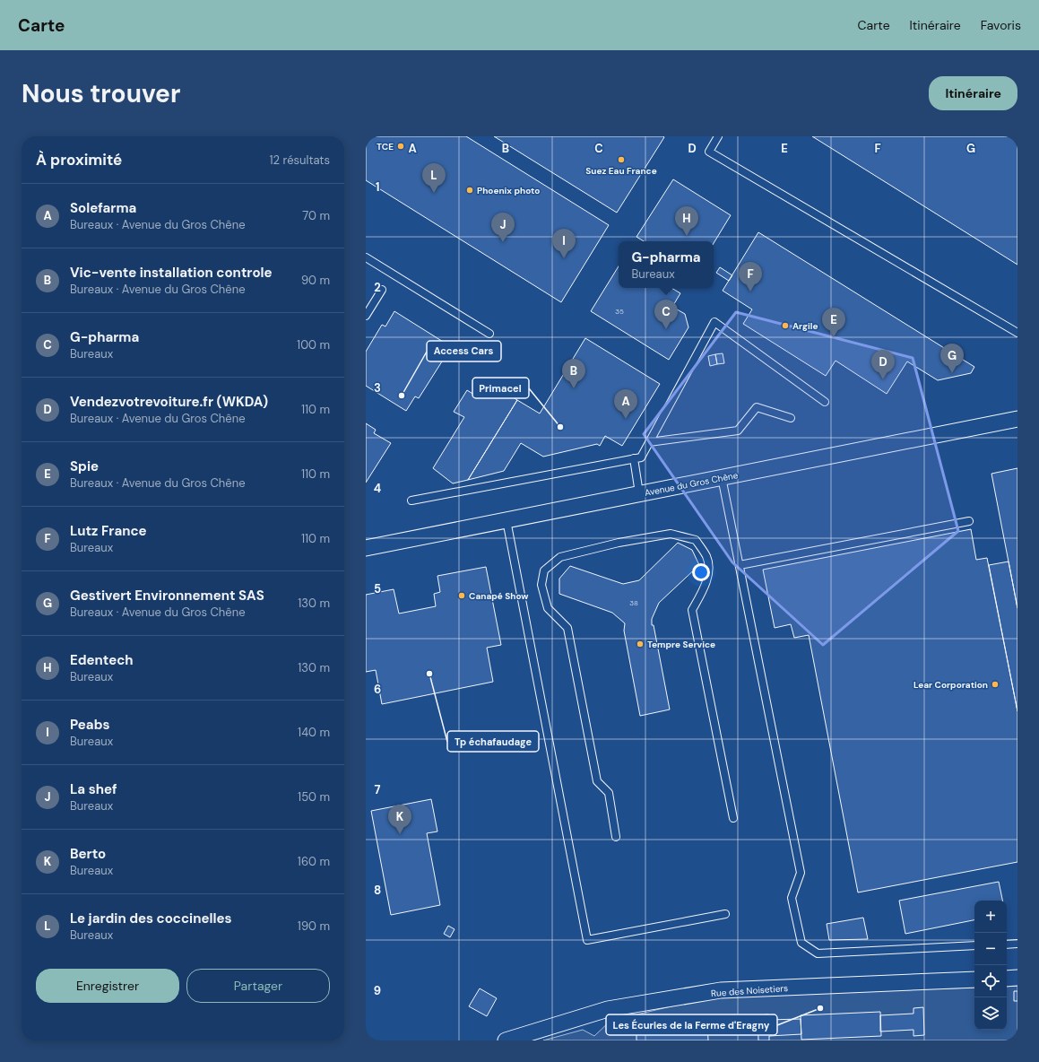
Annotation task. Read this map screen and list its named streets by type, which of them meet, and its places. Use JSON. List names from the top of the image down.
{
  "streets": {
    "street": ["Avenue du Gros Chêne", "Rue des Noisetiers"]
  },
  "places": [
    "TCE",
    "Suez Eau France",
    "Phoenix photo",
    "Argile",
    "Access Cars",
    "Primacel",
    "Canapé Show",
    "Tempre Service",
    "Tp échafaudage",
    "Lear Corporation",
    "Les Écuries de la Ferme d'Eragny"
  ],
  "house_numbers": ["35", "38"],
  "page": {
    "header": "Carte",
    "nav": ["Carte", "Itinéraire", "Favoris"],
    "buttons": [
      "Itinéraire",
      ["Enregistrer", "Partager"]
    ],
    "title": "Nous trouver",
    "heading": ["À proximité", "12 résultats"],
    "pins": [
      "L",
      "H",
      "J",
      "I",
      "F",
      "C",
      "E",
      "G",
      "D",
      "B",
      "A",
      "K"
    ],
    "list": [
      {
        "mark": "A",
        "name": "Solefarma",
        "note": "Bureaux · Avenue du Gros Chêne",
        "value": "70 m"
      },
      {
        "mark": "B",
        "name": "Vic-vente installation controle",
        "note": "Bureaux · Avenue du Gros Chêne",
        "value": "90 m"
      },
      {
        "mark": "C",
        "name": "G-pharma",
        "note": "Bureaux",
        "value": "100 m"
      },
      {
        "mark": "D",
        "name": "Vendezvotrevoiture.fr (WKDA)",
        "note": "Bureaux · Avenue du Gros Chêne",
        "value": "110 m"
      },
      {
        "mark": "E",
        "name": "Spie",
        "note": "Bureaux · Avenue du Gros Chêne",
        "value": "110 m"
      },
      {
        "mark": "F",
        "name": "Lutz France",
        "note": "Bureaux",
        "value": "110 m"
      },
      {
        "mark": "G",
        "name": "Gestivert Environnement SAS",
        "note": "Bureaux · Avenue du Gros Chêne",
        "value": "130 m"
      },
      {
        "mark": "H",
        "name": "Edentech",
        "note": "Bureaux",
        "value": "130 m"
      },
      {
        "mark": "I",
        "name": "Peabs",
        "note": "Bureaux",
        "value": "140 m"
      },
      {
        "mark": "J",
        "name": "La shef",
        "note": "Bureaux",
        "value": "150 m"
      },
      {
        "mark": "K",
        "name": "Berto",
        "note": "Bureaux",
        "value": "160 m"
      },
      {
        "mark": "L",
        "name": "Le jardin des coccinelles",
        "note": "Bureaux",
        "value": "190 m"
      }
    ],
    "popup": ["G-pharma", "Bureaux"],
    "map_buttons": ["+", "−"]
  },
  "grid": {
    "columns": [
      "A",
      "B",
      "C",
      "D",
      "E",
      "F",
      "G"
    ],
    "rows": [
      "1",
      "2",
      "3",
      "4",
      "5",
      "6",
      "7",
      "8",
      "9"
    ]
  }
}
